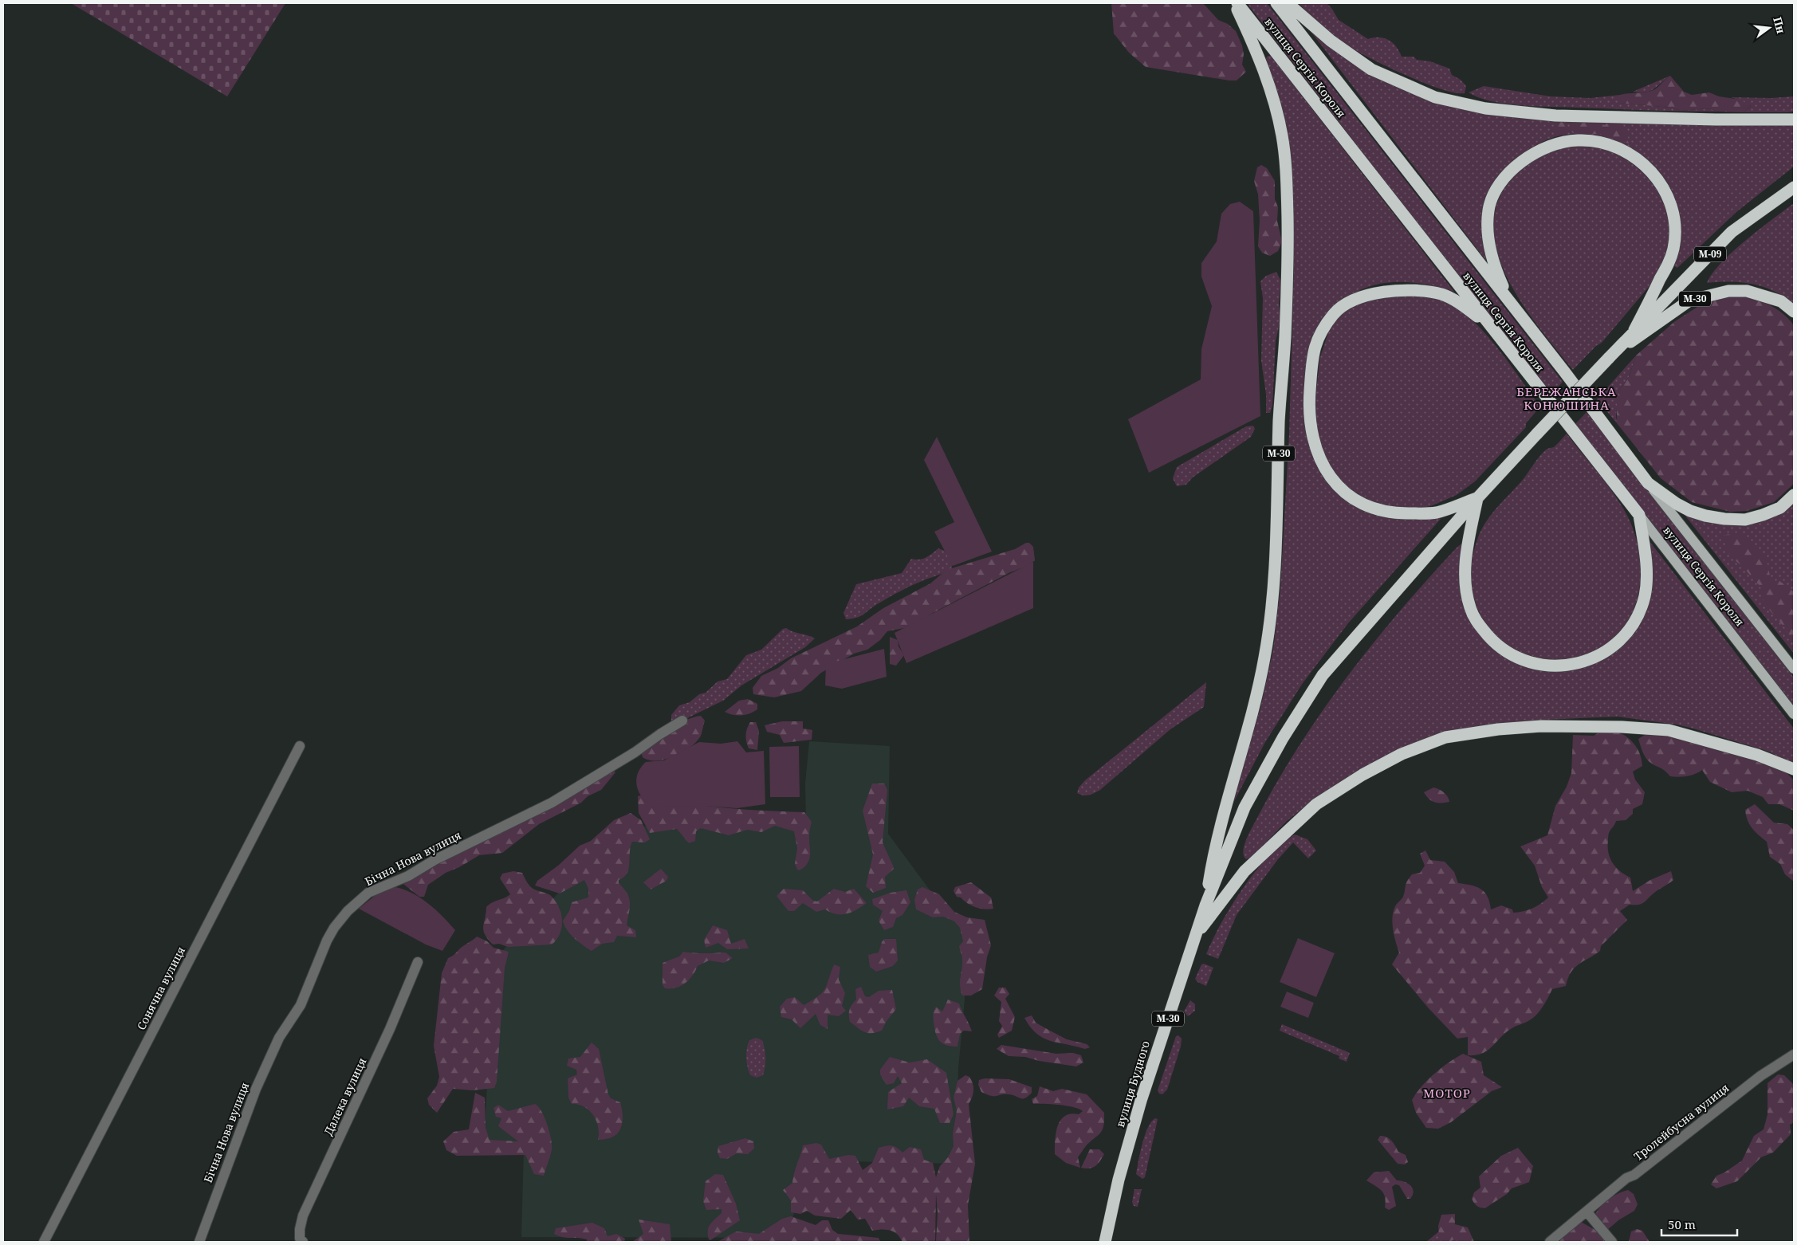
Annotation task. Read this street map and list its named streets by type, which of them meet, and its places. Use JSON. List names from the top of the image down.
{
  "streets": {
    "highway": [
      "вулиця Сергія Короля",
      "М-09",
      "М-30",
      "вулиця Будного"
    ],
    "street": [
      "Бічна Нова вулиця",
      "Сонячна вулиця",
      "Далека вулиця",
      "Тролейбусна вулиця"
    ]
  },
  "crossings": [
    ["вулиця Сергія Короля", "М-30"],
    ["М-09", "М-30"],
    ["М-30", "вулиця Будного"]
  ],
  "districts": ["БЕРЕЖАНСЬКА КОНЮШИНА", "МОТОР"],
  "scale_bar": "50 m",
  "north": "right"
}
